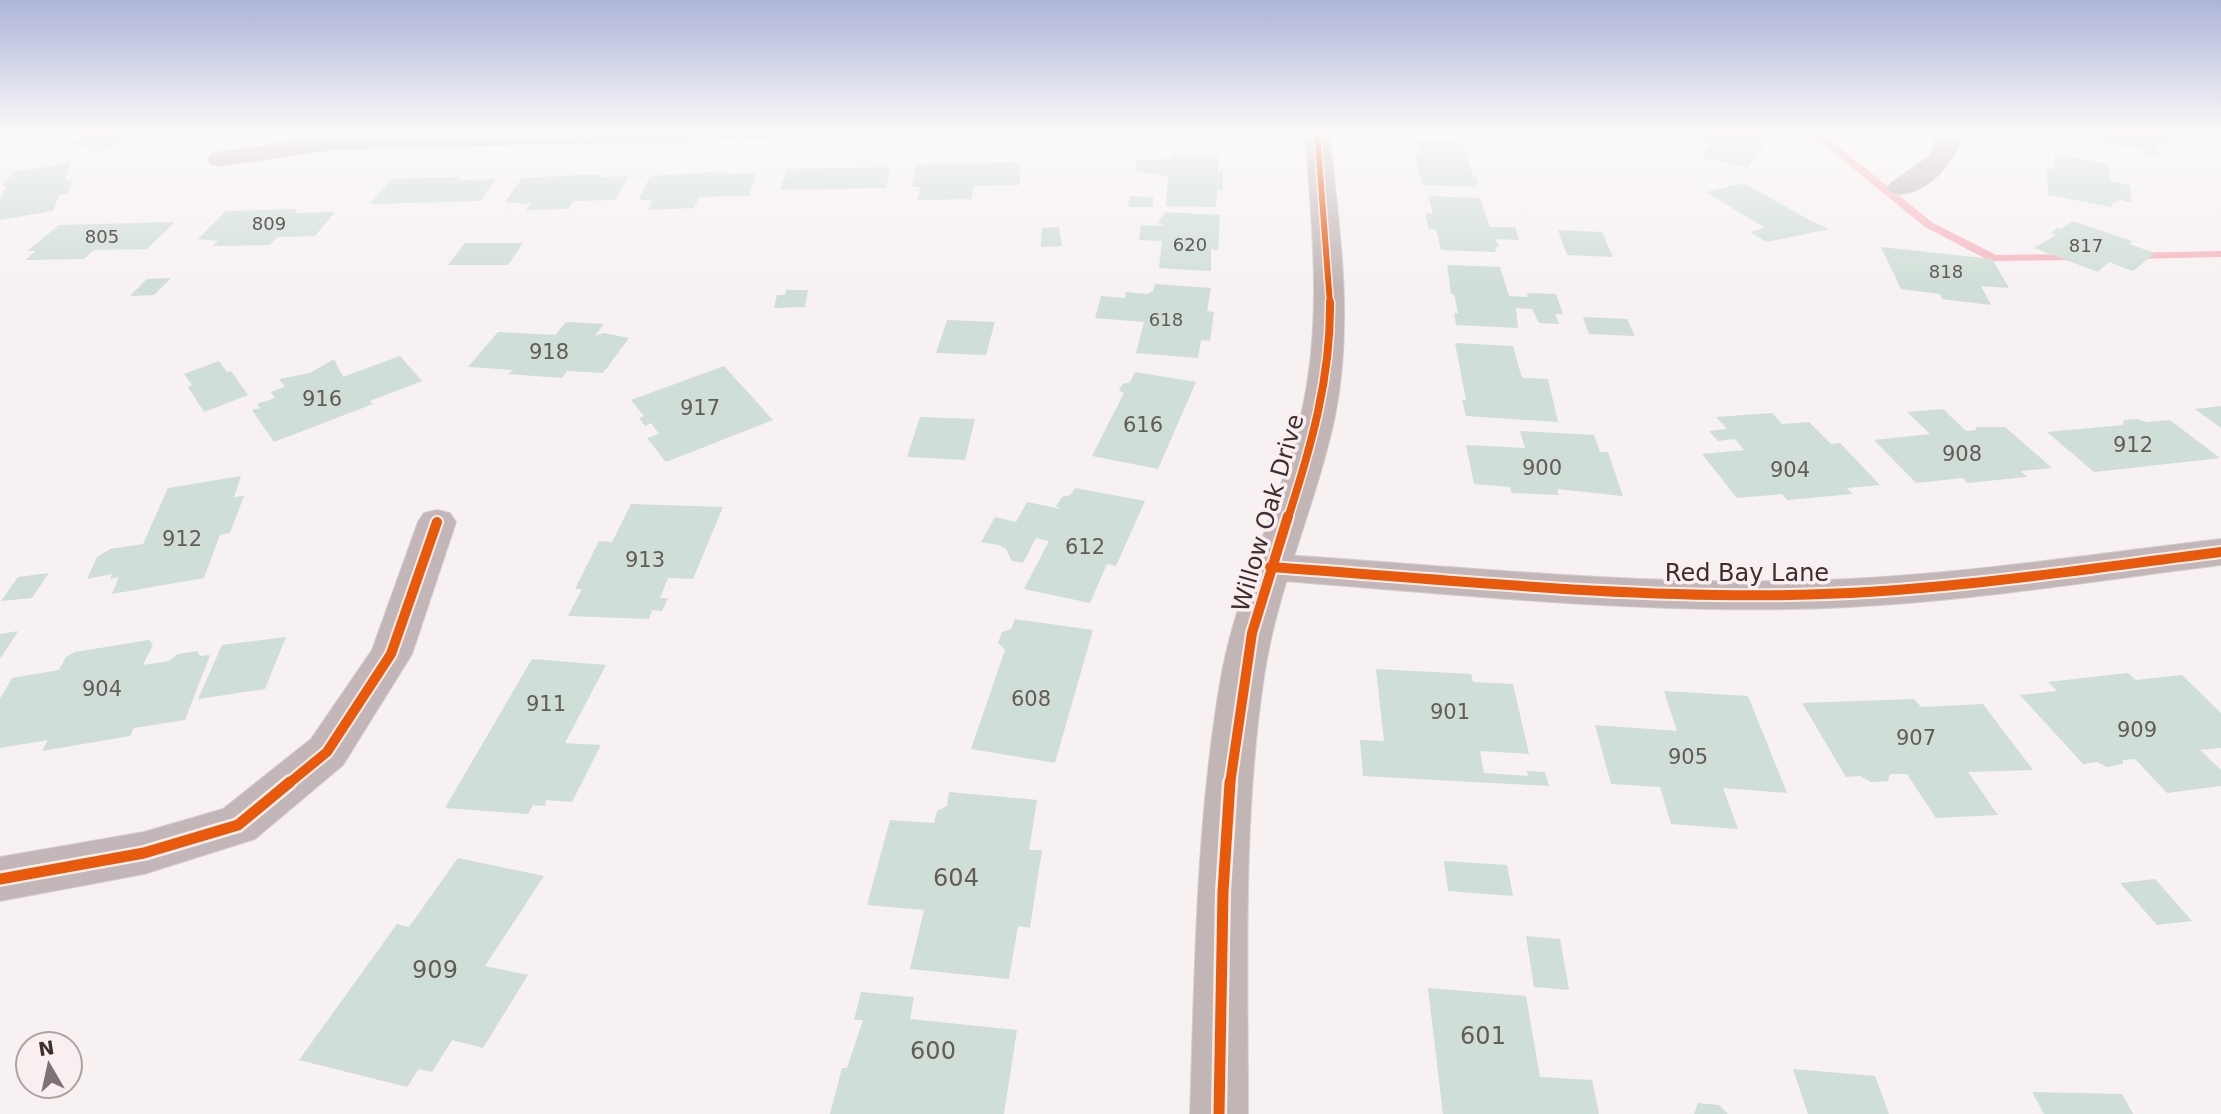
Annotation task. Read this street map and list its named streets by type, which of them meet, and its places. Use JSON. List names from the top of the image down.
{
  "streets": {
    "street": ["Willow Oak Drive", "Red Bay Lane"]
  },
  "crossings": [
    ["Willow Oak Drive", "Red Bay Lane"]
  ],
  "house_numbers": [
    "809",
    "805",
    "620",
    "817",
    "818",
    "618",
    "918",
    "916",
    "917",
    "616",
    "912",
    "908",
    "900",
    "904",
    "912",
    "612",
    "913",
    "904",
    "608",
    "911",
    "901",
    "909",
    "907",
    "905",
    "604",
    "909",
    "601",
    "600"
  ],
  "north": "top"
}
